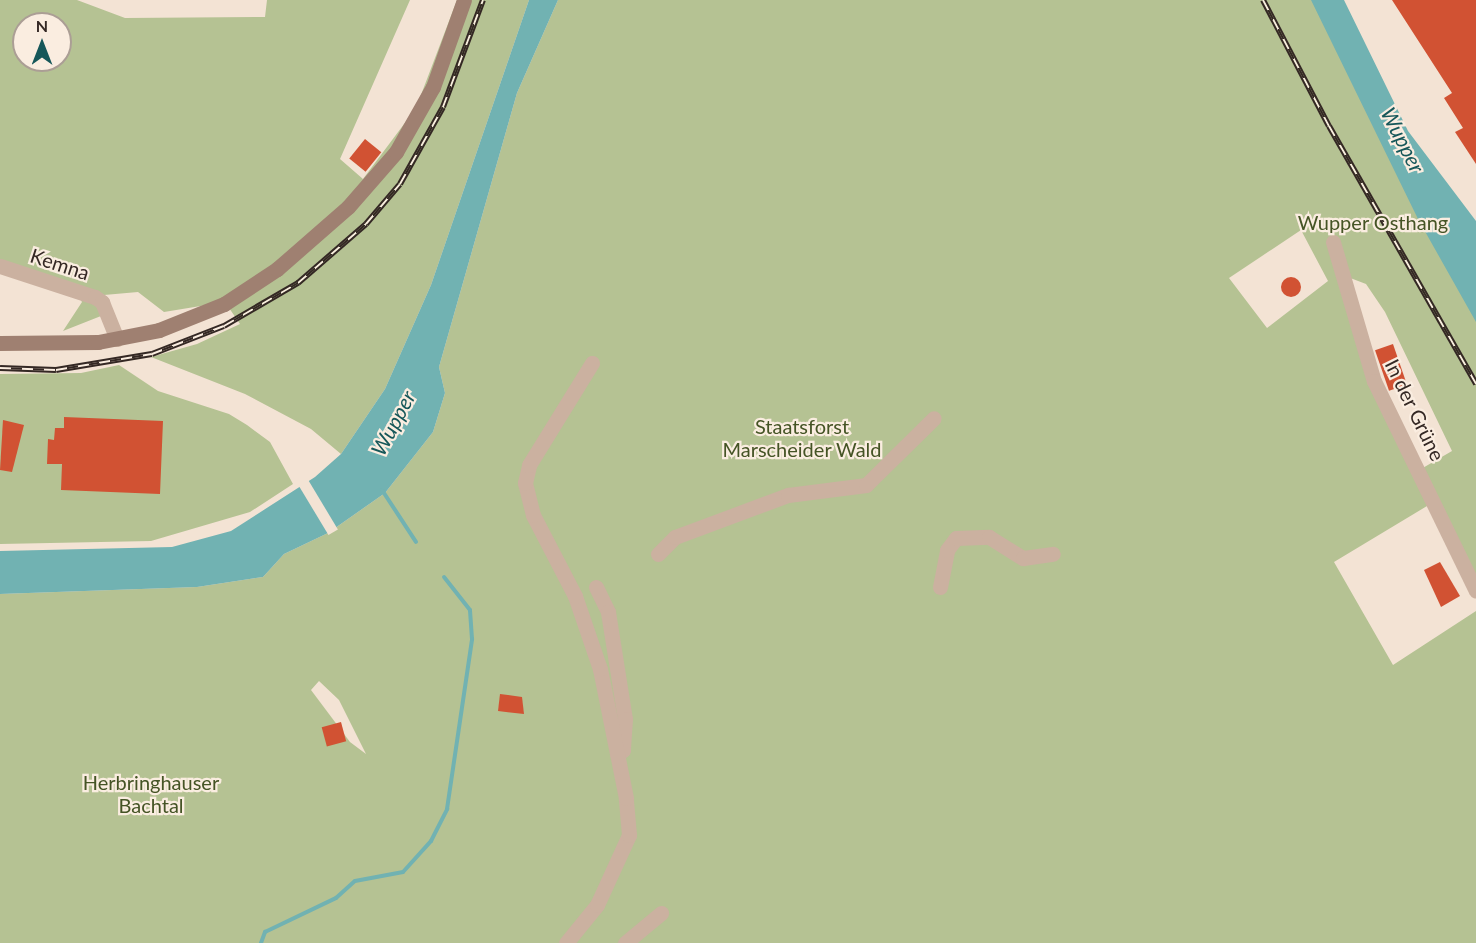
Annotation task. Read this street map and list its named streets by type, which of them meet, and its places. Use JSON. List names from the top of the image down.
{
  "streets": {
    "street": ["Kemna", "In der Grüne"]
  },
  "water": ["Wupper"],
  "parks": ["Wupper Osthang", "Staatsforst Marscheider Wald", "Herbringhauser Bachtal"],
  "north": "top"
}
